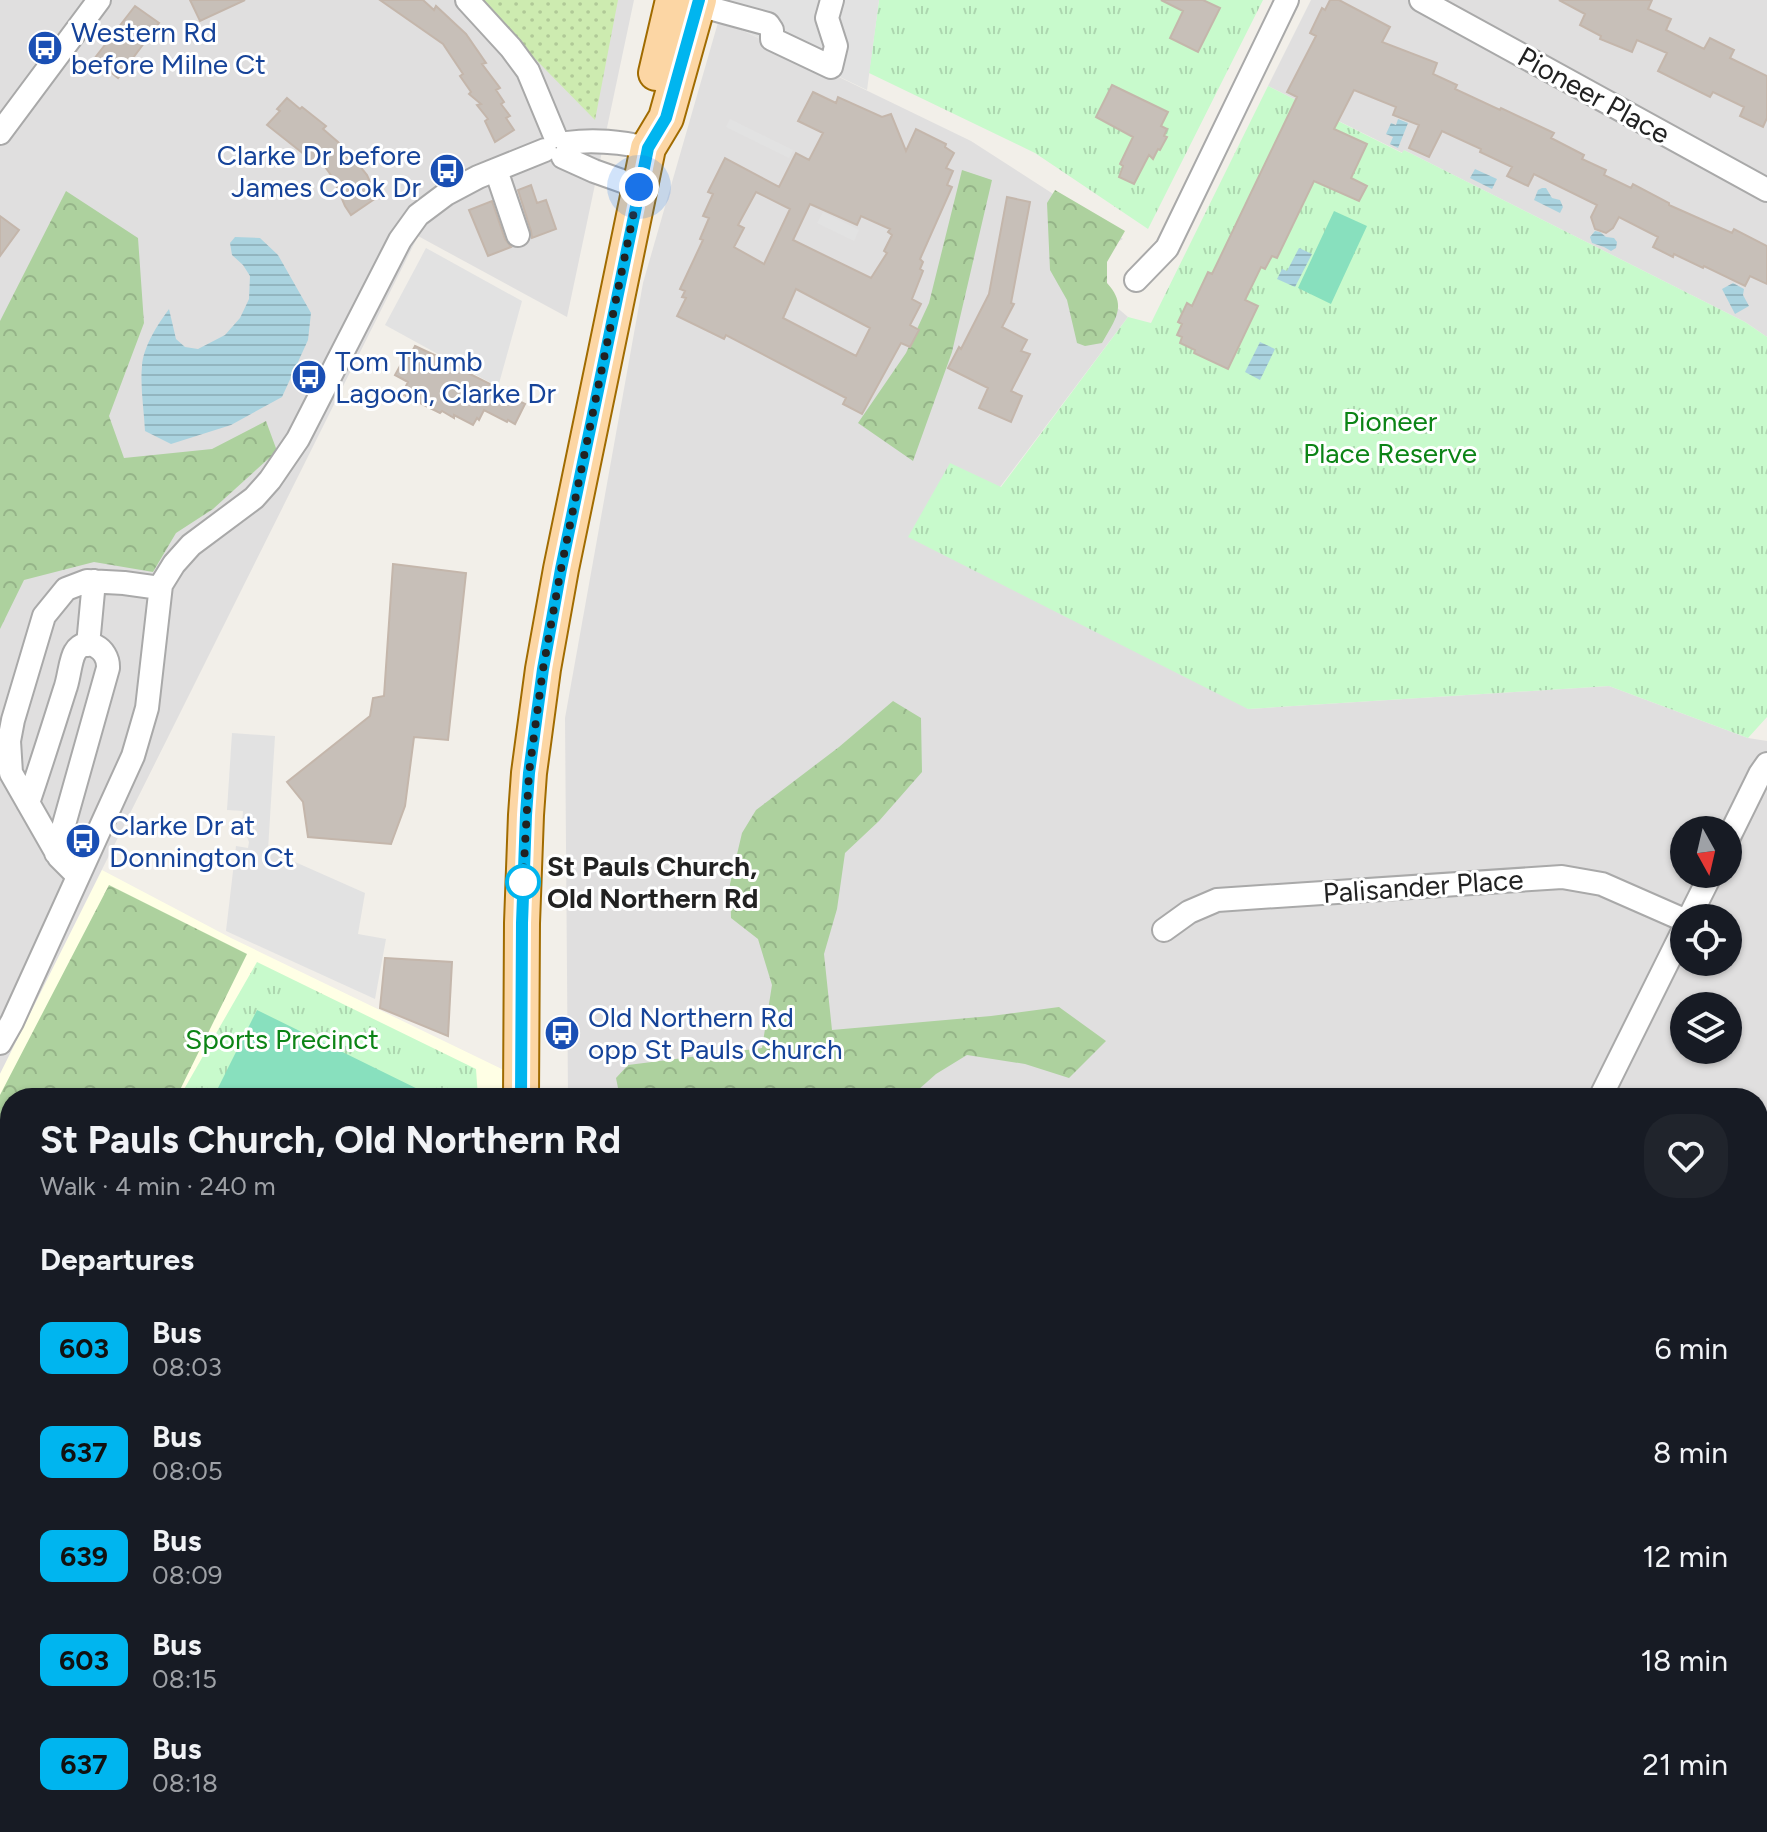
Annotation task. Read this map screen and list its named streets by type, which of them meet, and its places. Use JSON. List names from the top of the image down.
{
  "streets": {
    "street": ["Pioneer Place", "Palisander Place"]
  },
  "parks": ["Pioneer Place Reserve", "Sports Precinct"],
  "places": {
    "bus stop": [
      "Western Rd before Milne Ct",
      "Clarke Dr before James Cook Dr",
      "Tom Thumb Lagoon, Clarke Dr",
      "Clarke Dr at Donnington Ct",
      "Old Northern Rd opp St Pauls Church"
    ],
    "other": ["St Pauls Church, Old Northern Rd"]
  },
  "lines": ["bus line 603"],
  "north": "bottom",
  "page": {
    "heading": [
      ["St Pauls Church, Old Northern Rd", "Walk · 4 min · 240 m"],
      "Departures"
    ],
    "list": [
      {
        "mark": "603",
        "name": "Bus",
        "note": "08:03",
        "value": "6 min"
      },
      {
        "mark": "637",
        "name": "Bus",
        "note": "08:05",
        "value": "8 min"
      },
      {
        "mark": "639",
        "name": "Bus",
        "note": "08:09",
        "value": "12 min"
      },
      {
        "mark": "603",
        "name": "Bus",
        "note": "08:15",
        "value": "18 min"
      },
      {
        "mark": "637",
        "name": "Bus",
        "note": "08:18",
        "value": "21 min"
      }
    ]
  }
}
